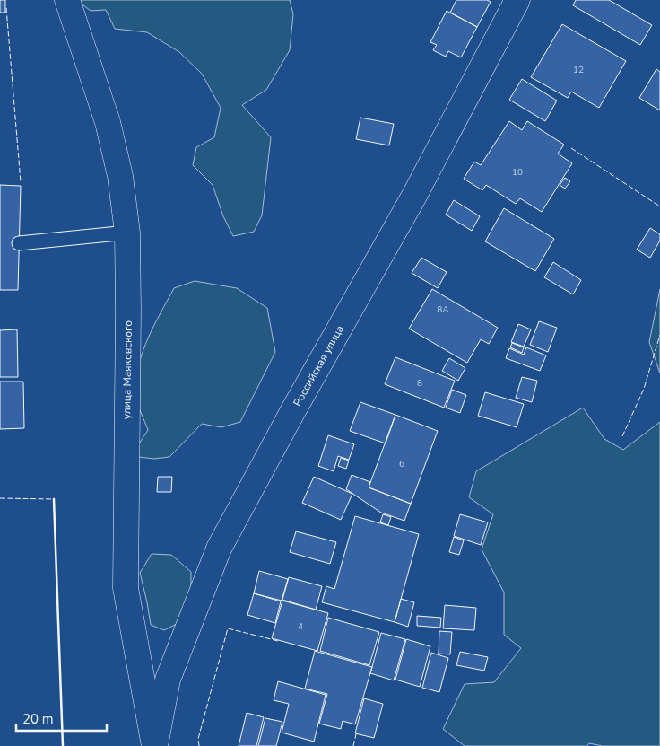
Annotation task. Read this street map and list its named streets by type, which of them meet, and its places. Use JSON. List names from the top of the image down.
{
  "streets": {
    "street": ["Российская улица", "улица Маяковского"]
  },
  "crossings": [
    ["Российская улица", "улица Маяковского"]
  ],
  "house_numbers": [
    "12",
    "10",
    "8А",
    "8",
    "6",
    "4"
  ],
  "scale_bar": "20 m"
}
